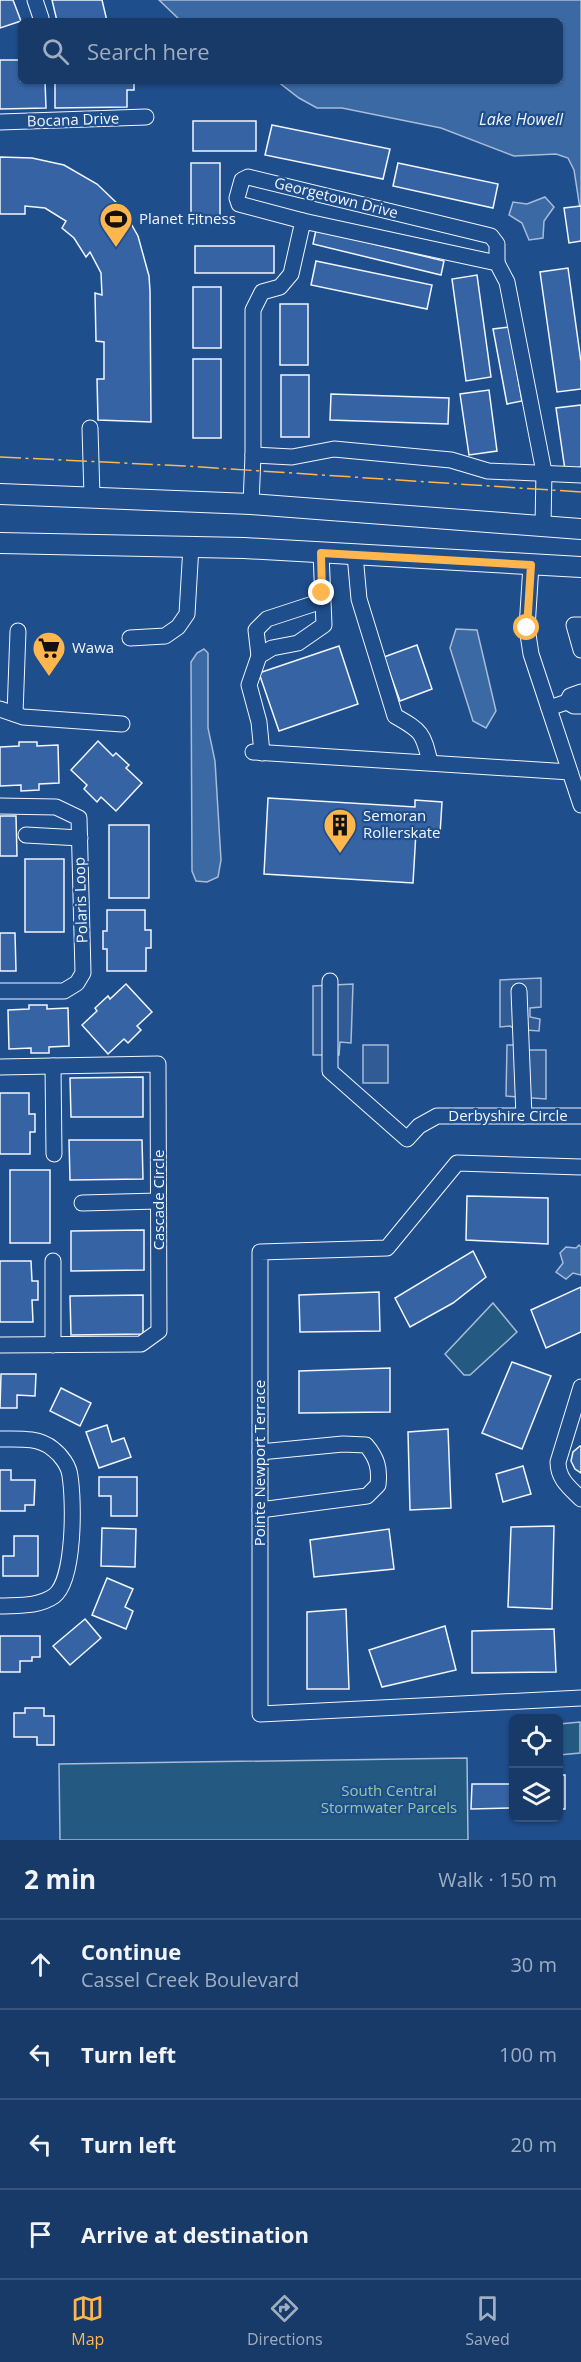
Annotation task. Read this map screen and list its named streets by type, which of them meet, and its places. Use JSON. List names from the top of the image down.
{
  "streets": {
    "street": [
      "Bocana Drive",
      "Georgetown Drive",
      "Polaris Loop",
      "Derbyshire Circle",
      "Cascade Circle",
      "Pointe Newport Terrace"
    ]
  },
  "water": ["Lake Howell"],
  "parks": ["South Central Stormwater Parcels"],
  "places": {
    "sports": ["Planet Fitness"],
    "supermarket": ["Wawa"],
    "building": ["Semoran Rollerskate"]
  },
  "page": {
    "search": "Search here",
    "heading": ["2 min", "Walk · 150 m"],
    "list": [
      ["Continue", "Cassel Creek Boulevard", "30 m"],
      ["Turn left", "100 m"],
      ["Turn left", "20 m"],
      "Arrive at destination"
    ],
    "nav": ["Map", "Directions", "Saved"]
  }
}
